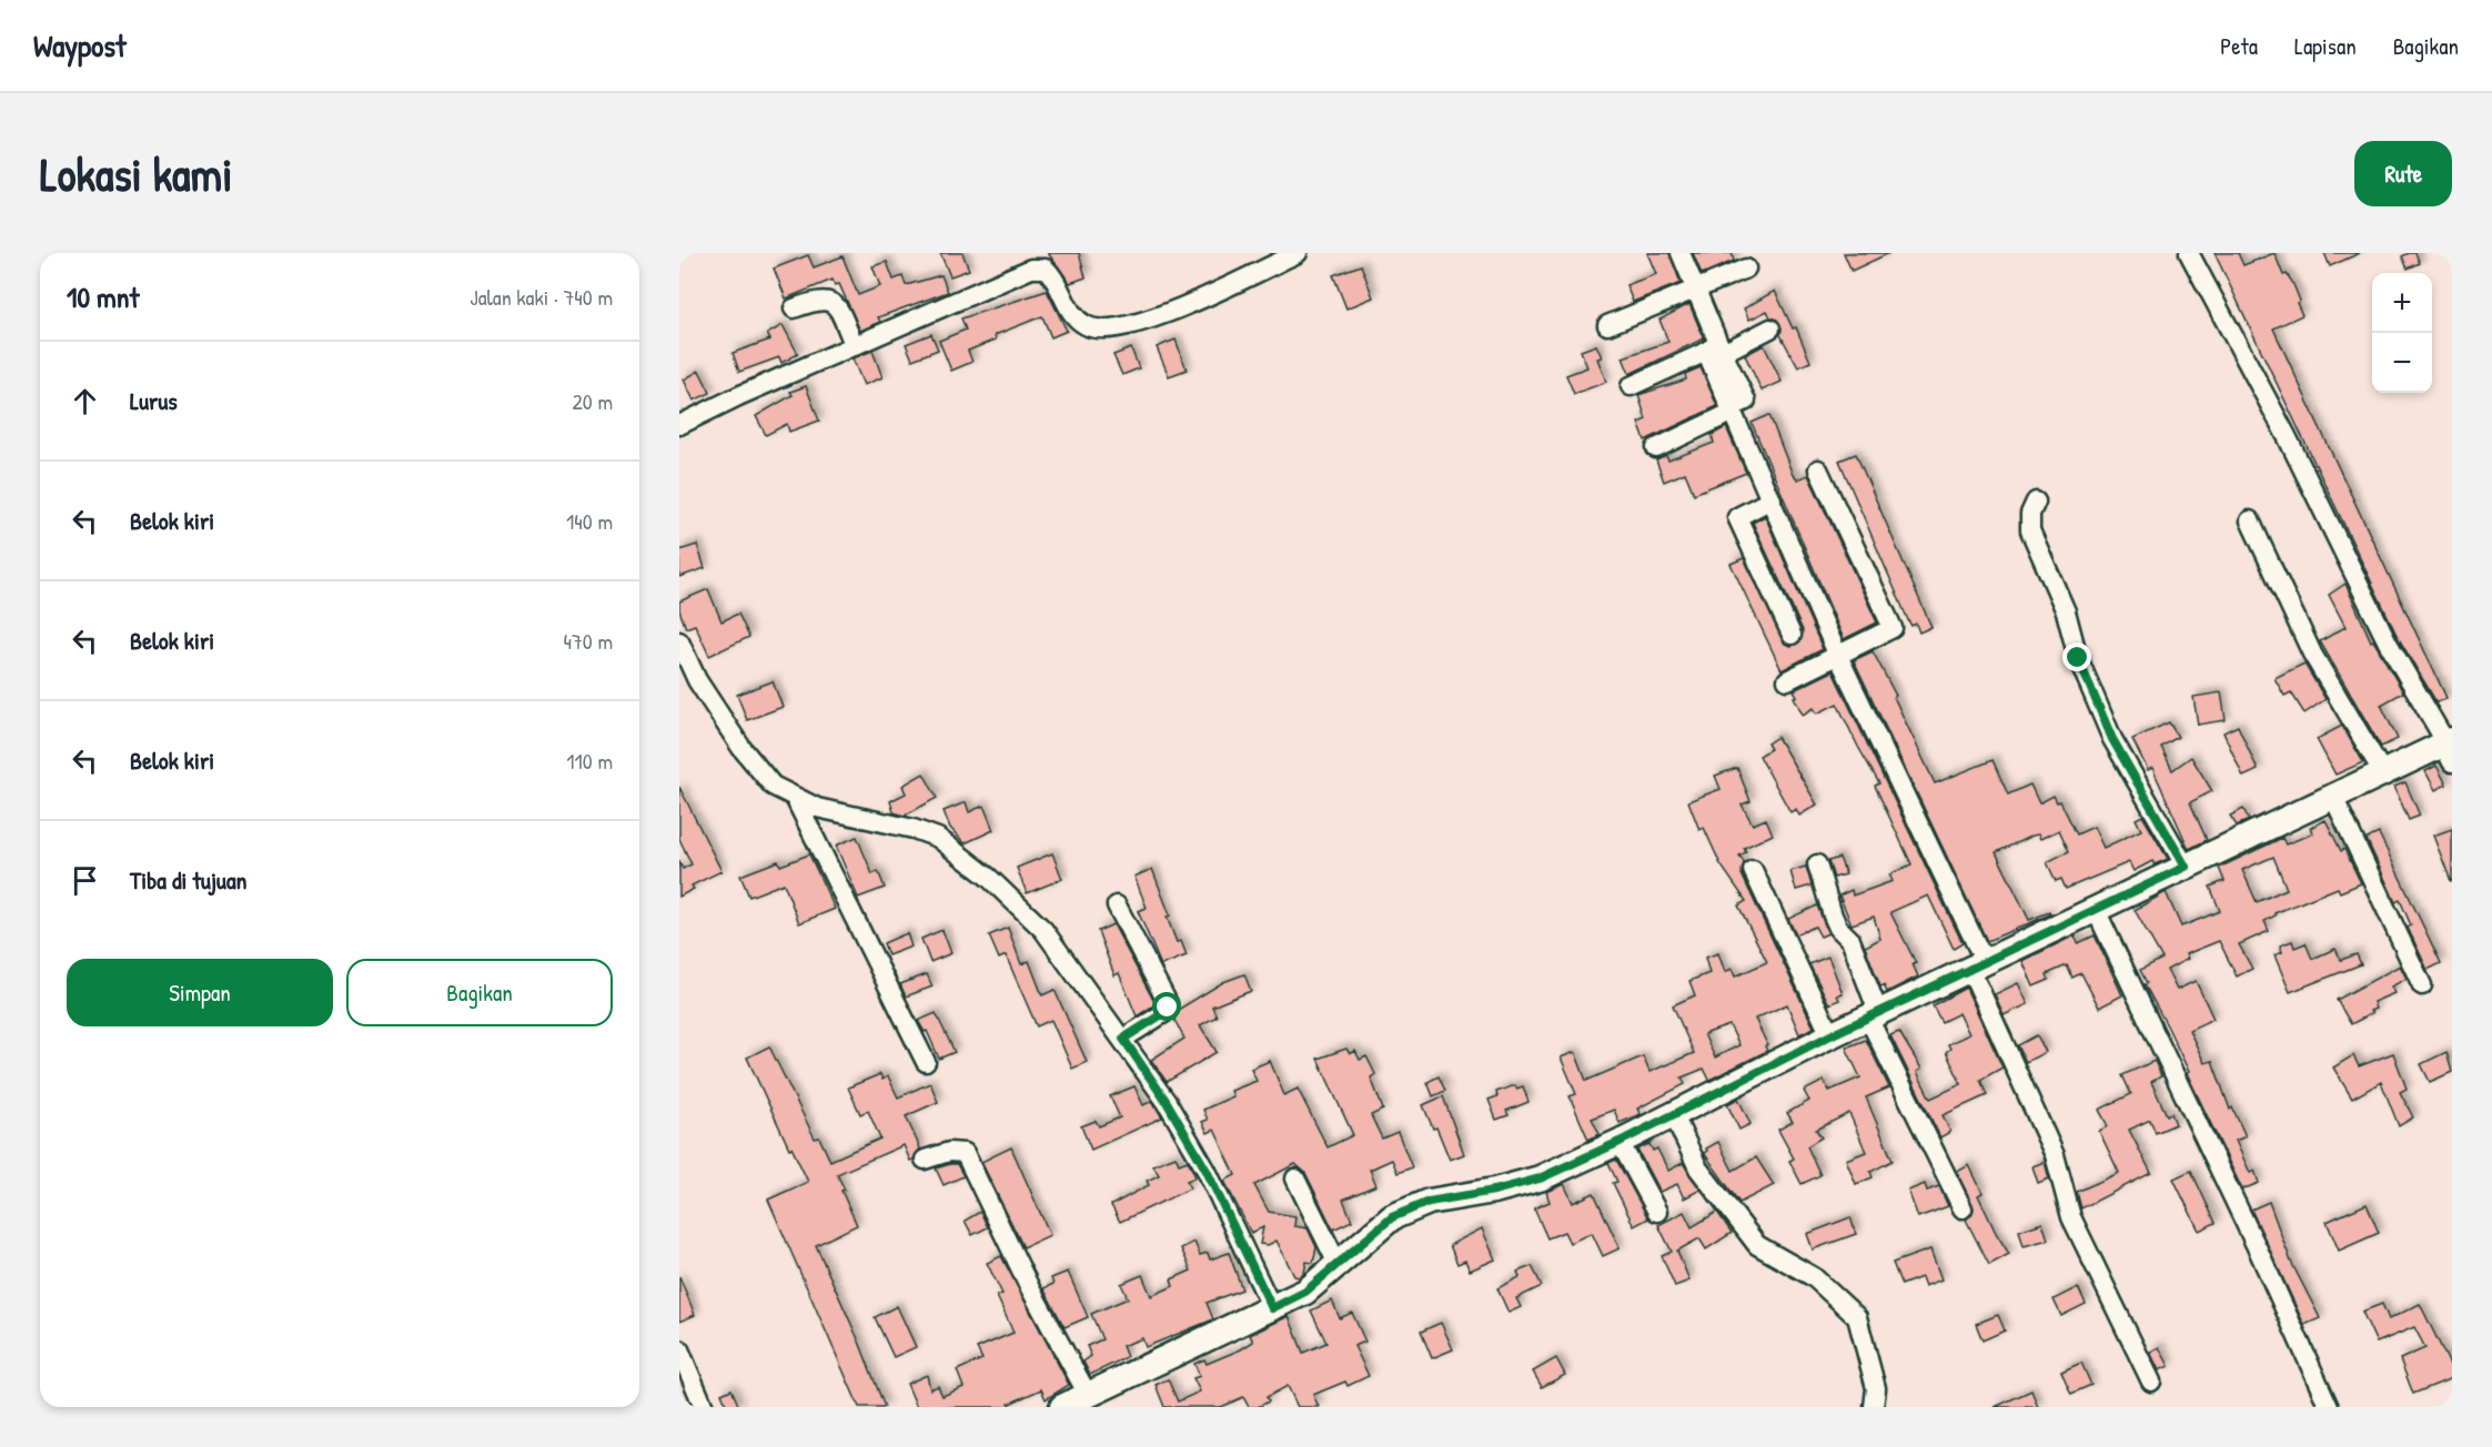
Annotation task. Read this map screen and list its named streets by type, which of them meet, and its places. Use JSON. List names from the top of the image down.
{
  "page": {
    "header": "Waypost",
    "nav": ["Peta", "Lapisan", "Bagikan"],
    "buttons": [
      "Rute",
      ["Simpan", "Bagikan"]
    ],
    "title": "Lokasi kami",
    "heading": ["10 mnt", "Jalan kaki · 740 m"],
    "map_buttons": ["+", "−"],
    "list": [
      ["Lurus", "20 m"],
      ["Belok kiri", "140 m"],
      ["Belok kiri", "470 m"],
      ["Belok kiri", "110 m"],
      "Tiba di tujuan"
    ]
  }
}
